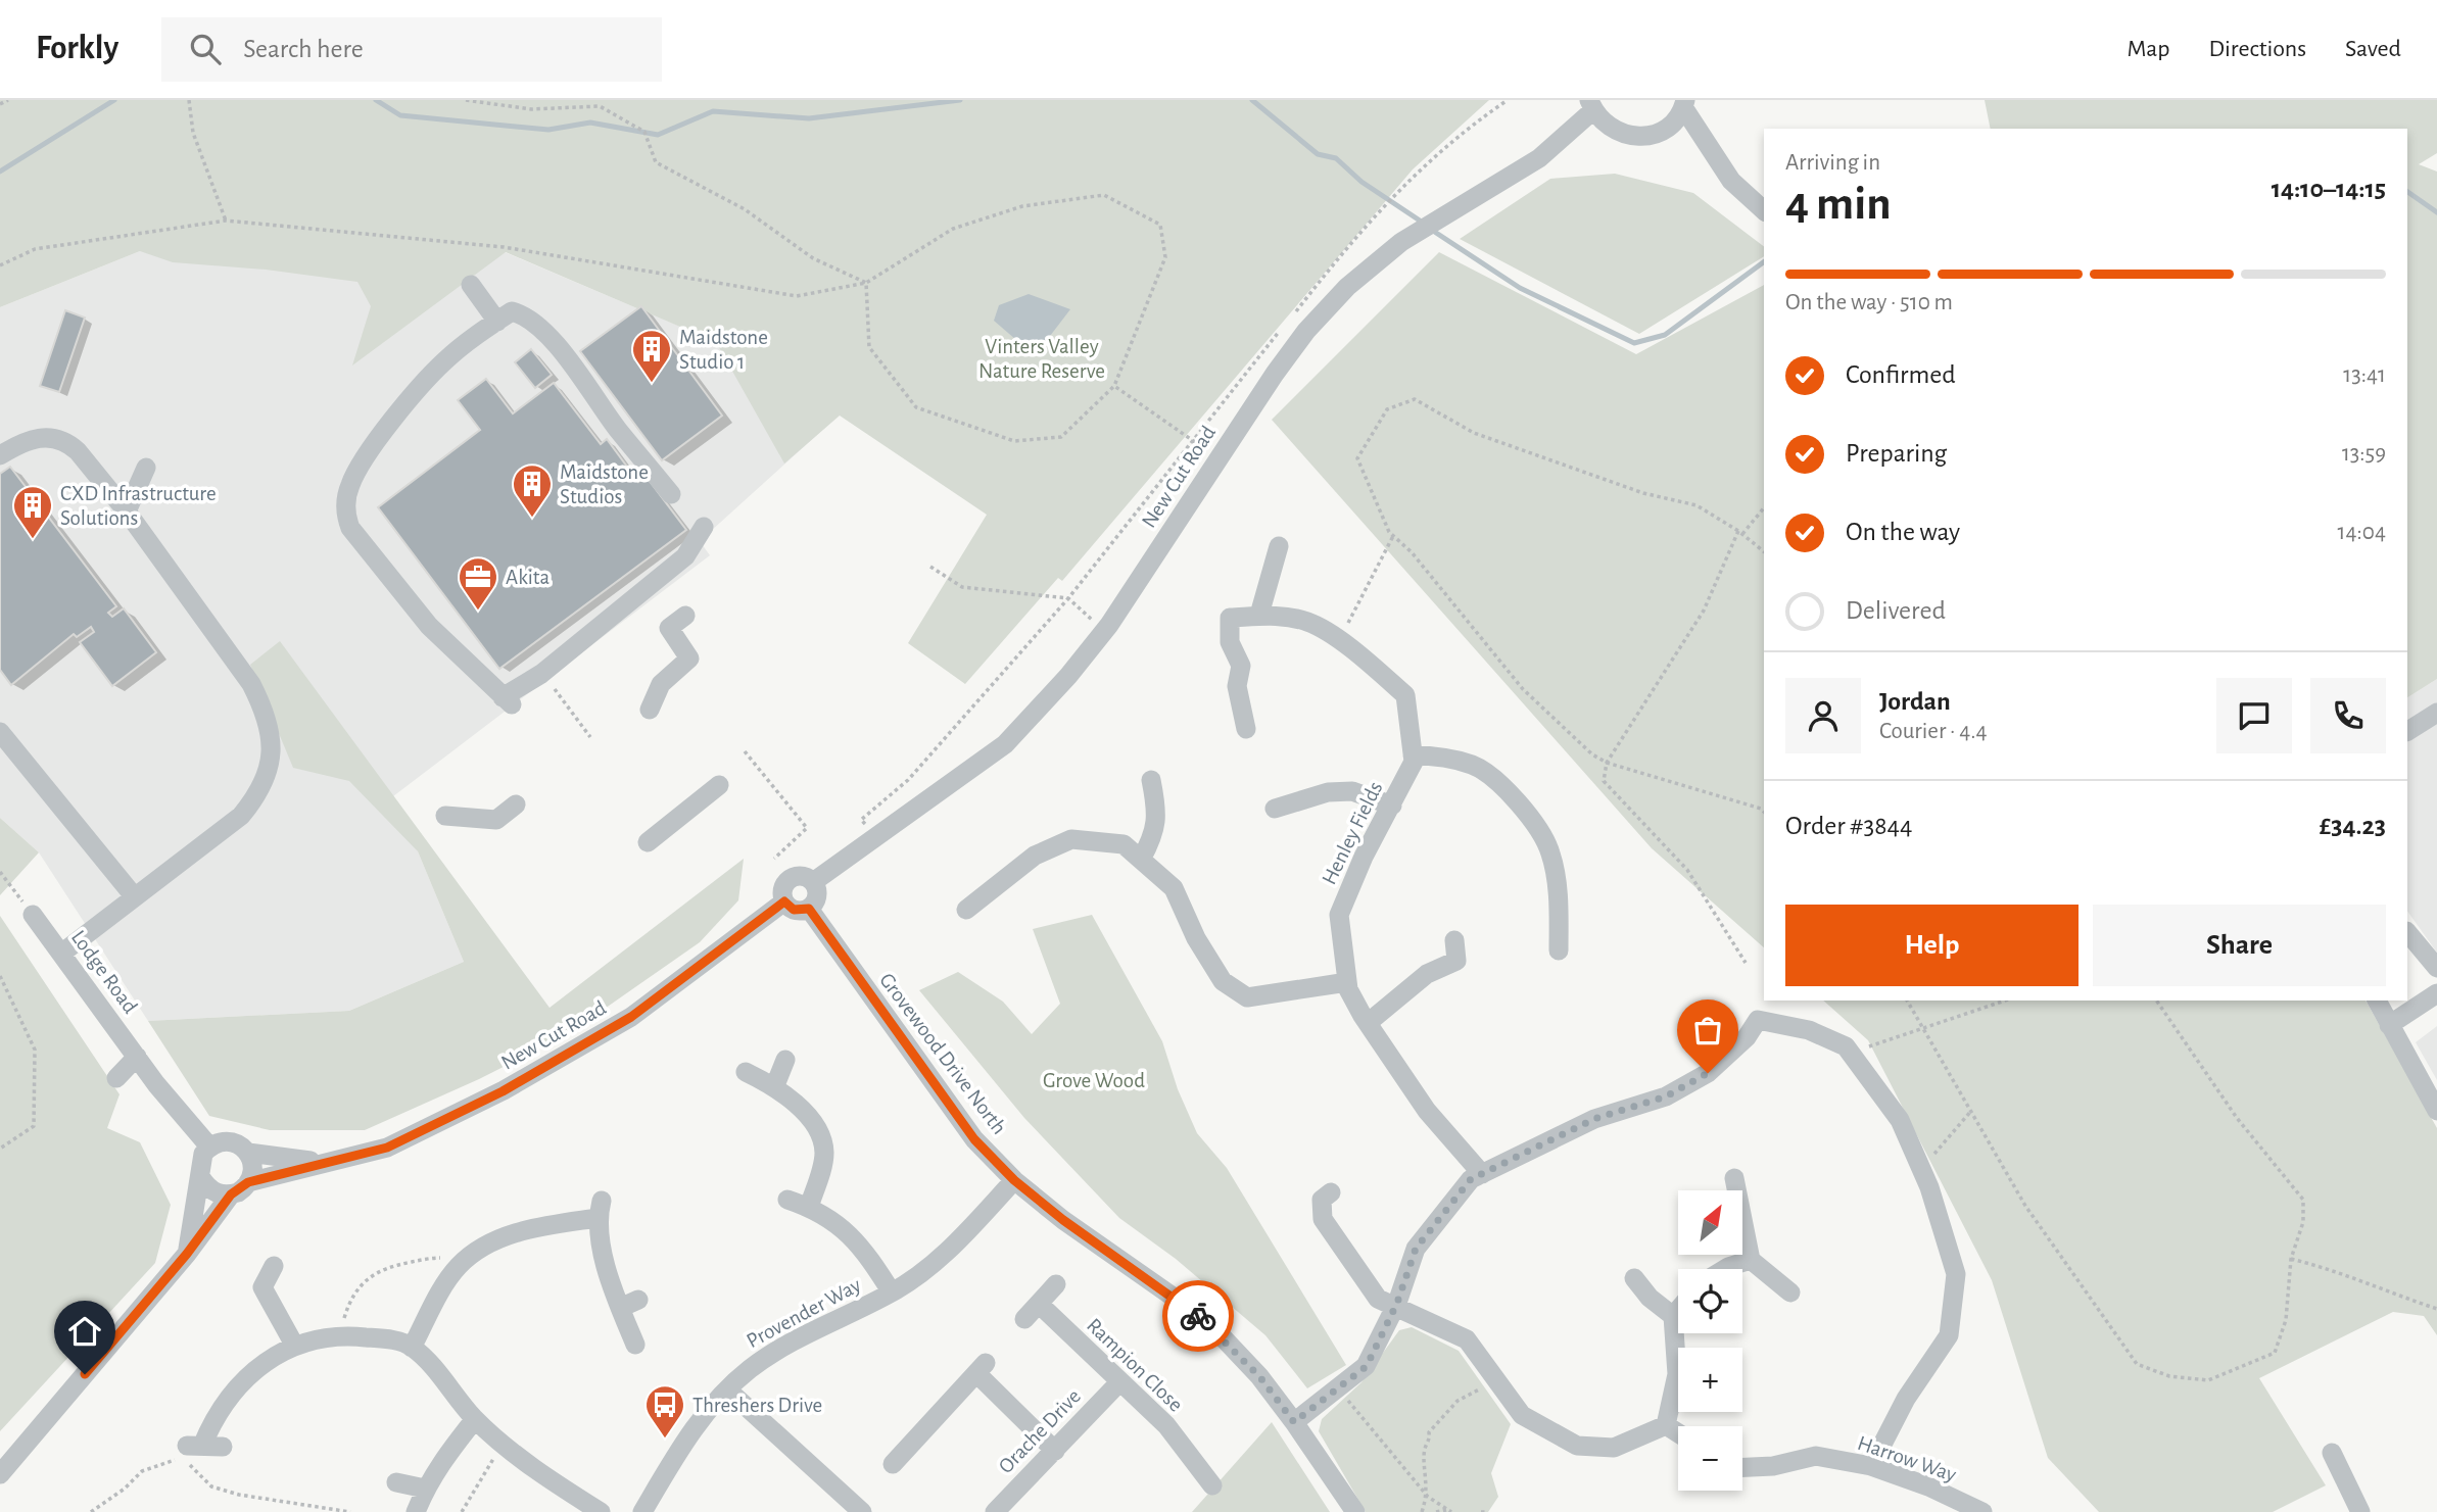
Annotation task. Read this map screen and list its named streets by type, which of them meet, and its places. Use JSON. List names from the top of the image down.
{
  "streets": {
    "street": [
      "New Cut Road",
      "Henley Fields",
      "Lodge Road",
      "Grovewood Drive North",
      "Provender Way",
      "Rampion Close",
      "Orache Drive",
      "Harrow Way"
    ]
  },
  "crossings": [
    ["New Cut Road", "Lodge Road"],
    ["New Cut Road", "Grovewood Drive North"],
    ["Grovewood Drive North", "Provender Way"],
    ["Rampion Close", "Orache Drive"]
  ],
  "parks": ["Vinters Valley Nature Reserve", "Grove Wood"],
  "places": {
    "building": ["Maidstone Studio 1", "Maidstone Studios", "CXD Infrastructure Solutions"],
    "office": ["Akita"],
    "bus stop": ["Threshers Drive"]
  },
  "north": "top right",
  "page": {
    "header": "Forkly",
    "search": "Search here",
    "nav": ["Map", "Directions", "Saved"],
    "heading": ["4 min", "Arriving in", "14:10–14:15"],
    "panel": [
      "Jordan",
      "Courier · 4.4",
      "Order #3844",
      "£34.23"
    ],
    "bar": "On the way · 510 m",
    "list": [
      ["Confirmed", "13:41"],
      ["Preparing", "13:59"],
      ["On the way", "14:04"],
      "Delivered"
    ],
    "buttons": ["Help", "Share"],
    "map_buttons": ["+", "−"]
  }
}
